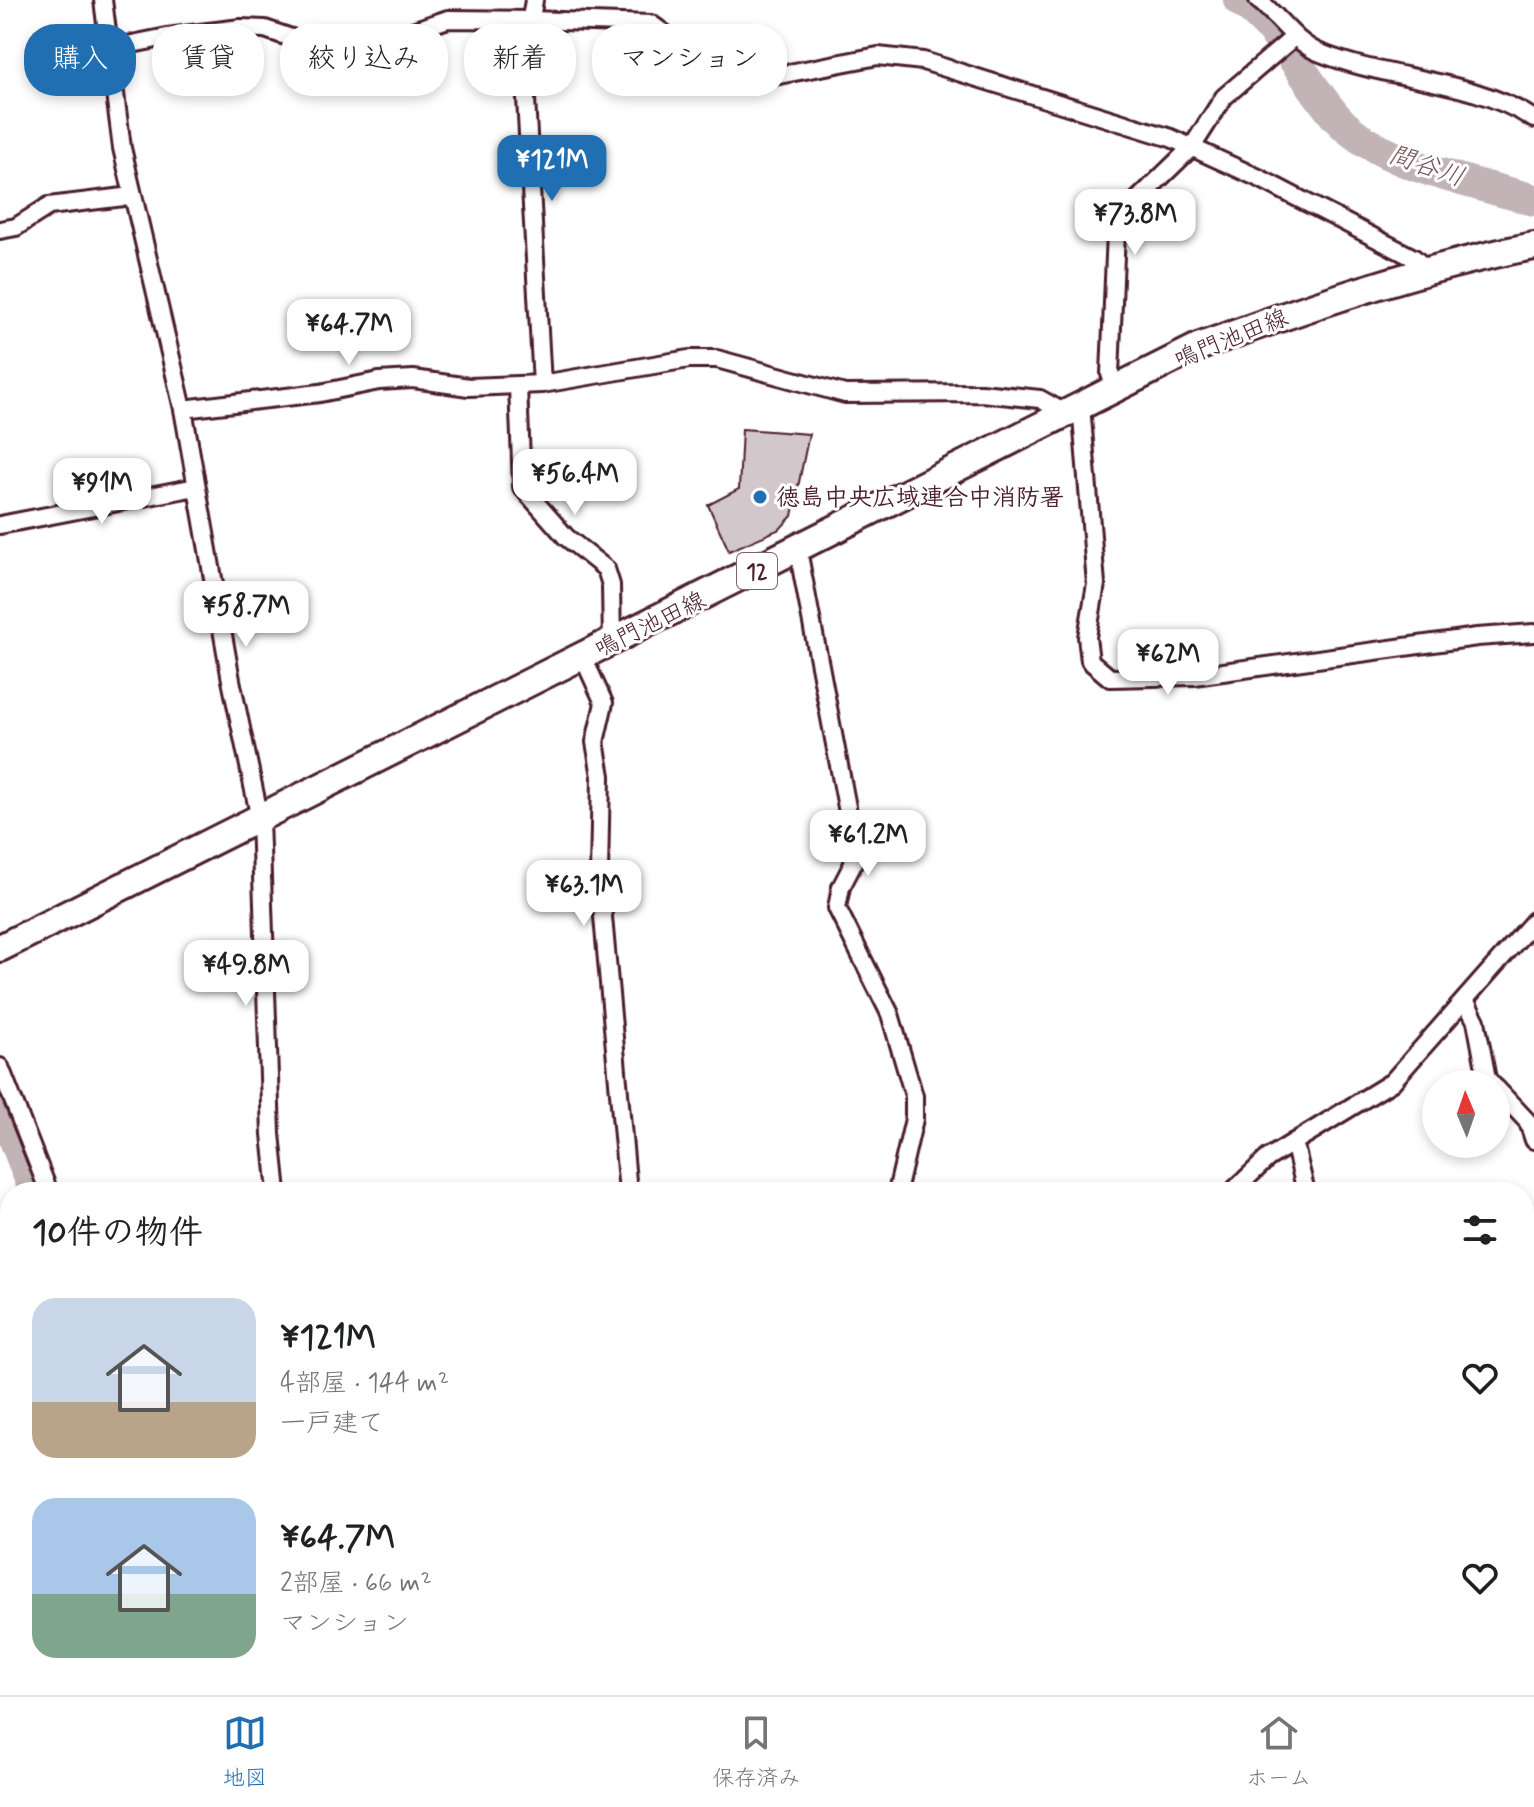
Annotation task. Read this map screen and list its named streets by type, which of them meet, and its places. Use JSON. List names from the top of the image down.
{
  "streets": {
    "main road": ["鳴門池田線", "12"]
  },
  "water": ["間谷川"],
  "places": ["徳島中央広域連合中消防署"],
  "north": "top",
  "page": {
    "chip": [
      "購入",
      "賃貸",
      "絞り込み",
      "新着",
      "マンション"
    ],
    "price": [
      "¥121M",
      "¥73.8M",
      "¥64.7M",
      "¥56.4M",
      "¥91M",
      "¥58.7M",
      "¥62M",
      "¥61.2M",
      "¥63.1M",
      "¥49.8M"
    ],
    "heading": "10件の物件",
    "list": [
      {
        "name": "¥121M",
        "note": "4部屋 · 144 m² · 一戸建て"
      },
      {
        "name": "¥64.7M",
        "note": "2部屋 · 66 m² · マンション"
      }
    ],
    "tabs": ["地図", "保存済み", "ホーム"]
  }
}
